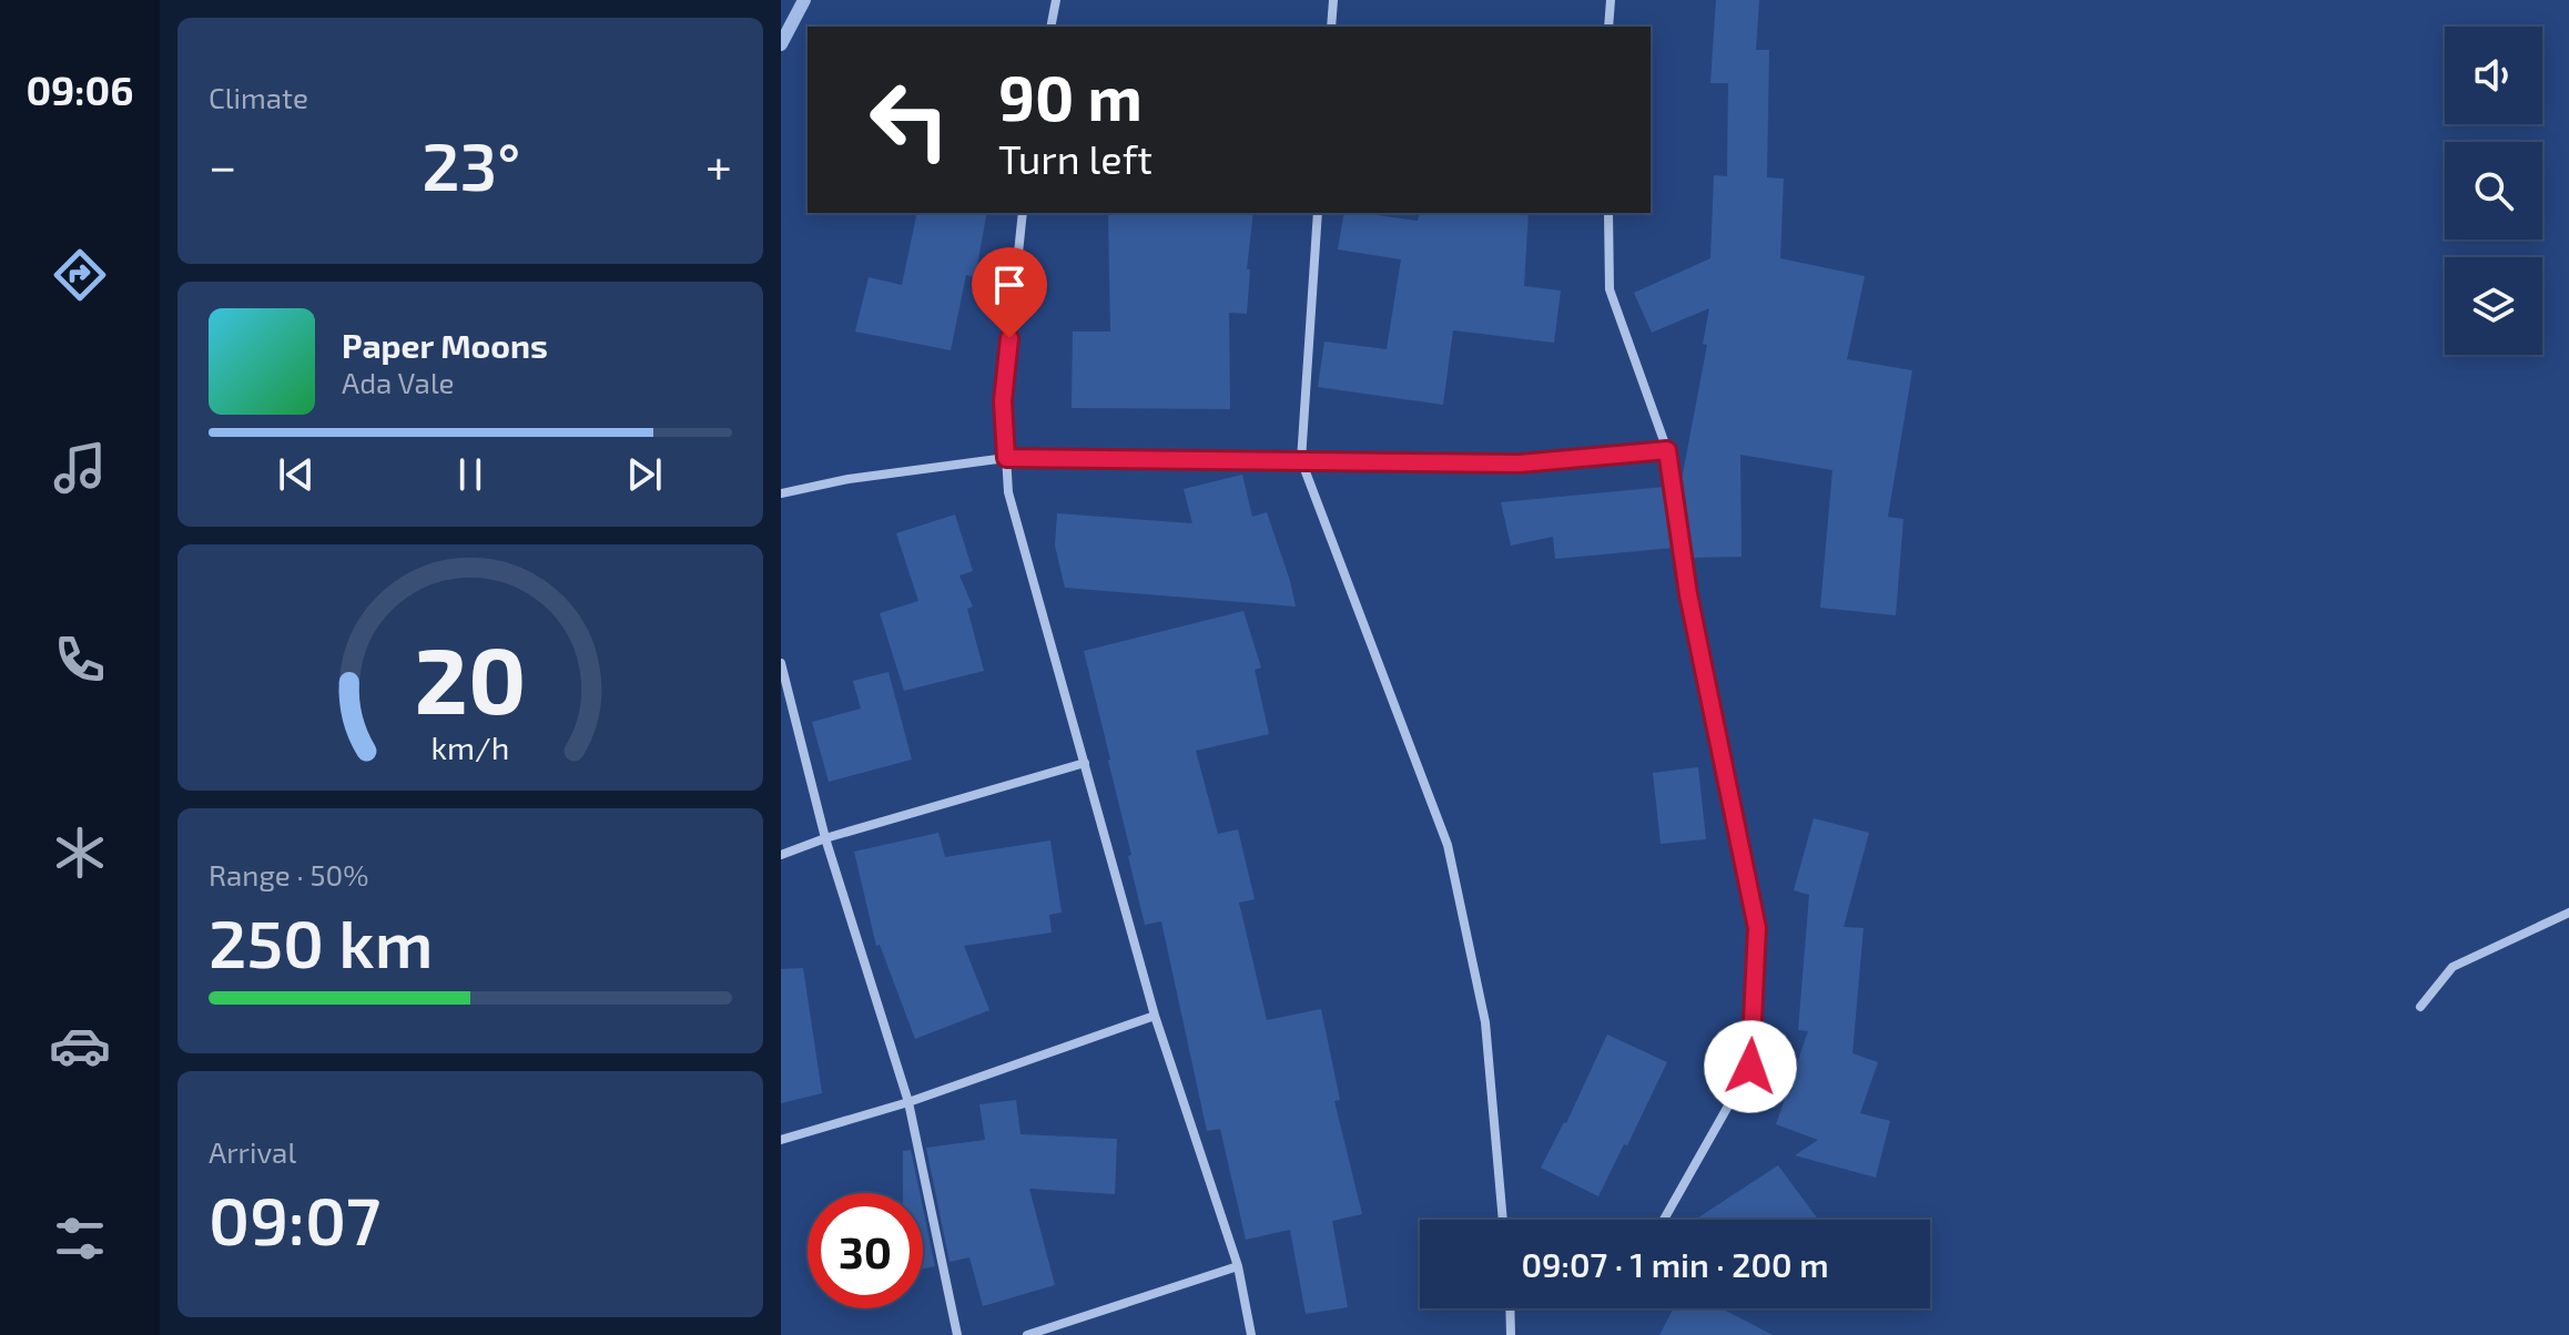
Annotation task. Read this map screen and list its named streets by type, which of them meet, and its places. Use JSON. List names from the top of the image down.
{
  "page": {
    "tabs": "09:06",
    "tile": [
      "Climate",
      ["Range · 50%", "250 km"],
      ["Arrival", "09:07"]
    ],
    "turn": ["90 m", "Turn left"],
    "heat": ["−", "23°", "+"],
    "song": ["Paper Moons", "Ada Vale"],
    "limit": "30",
    "trip": "09:07 · 1 min · 200 m",
    "gauge": ["20", "km/h"]
  }
}
